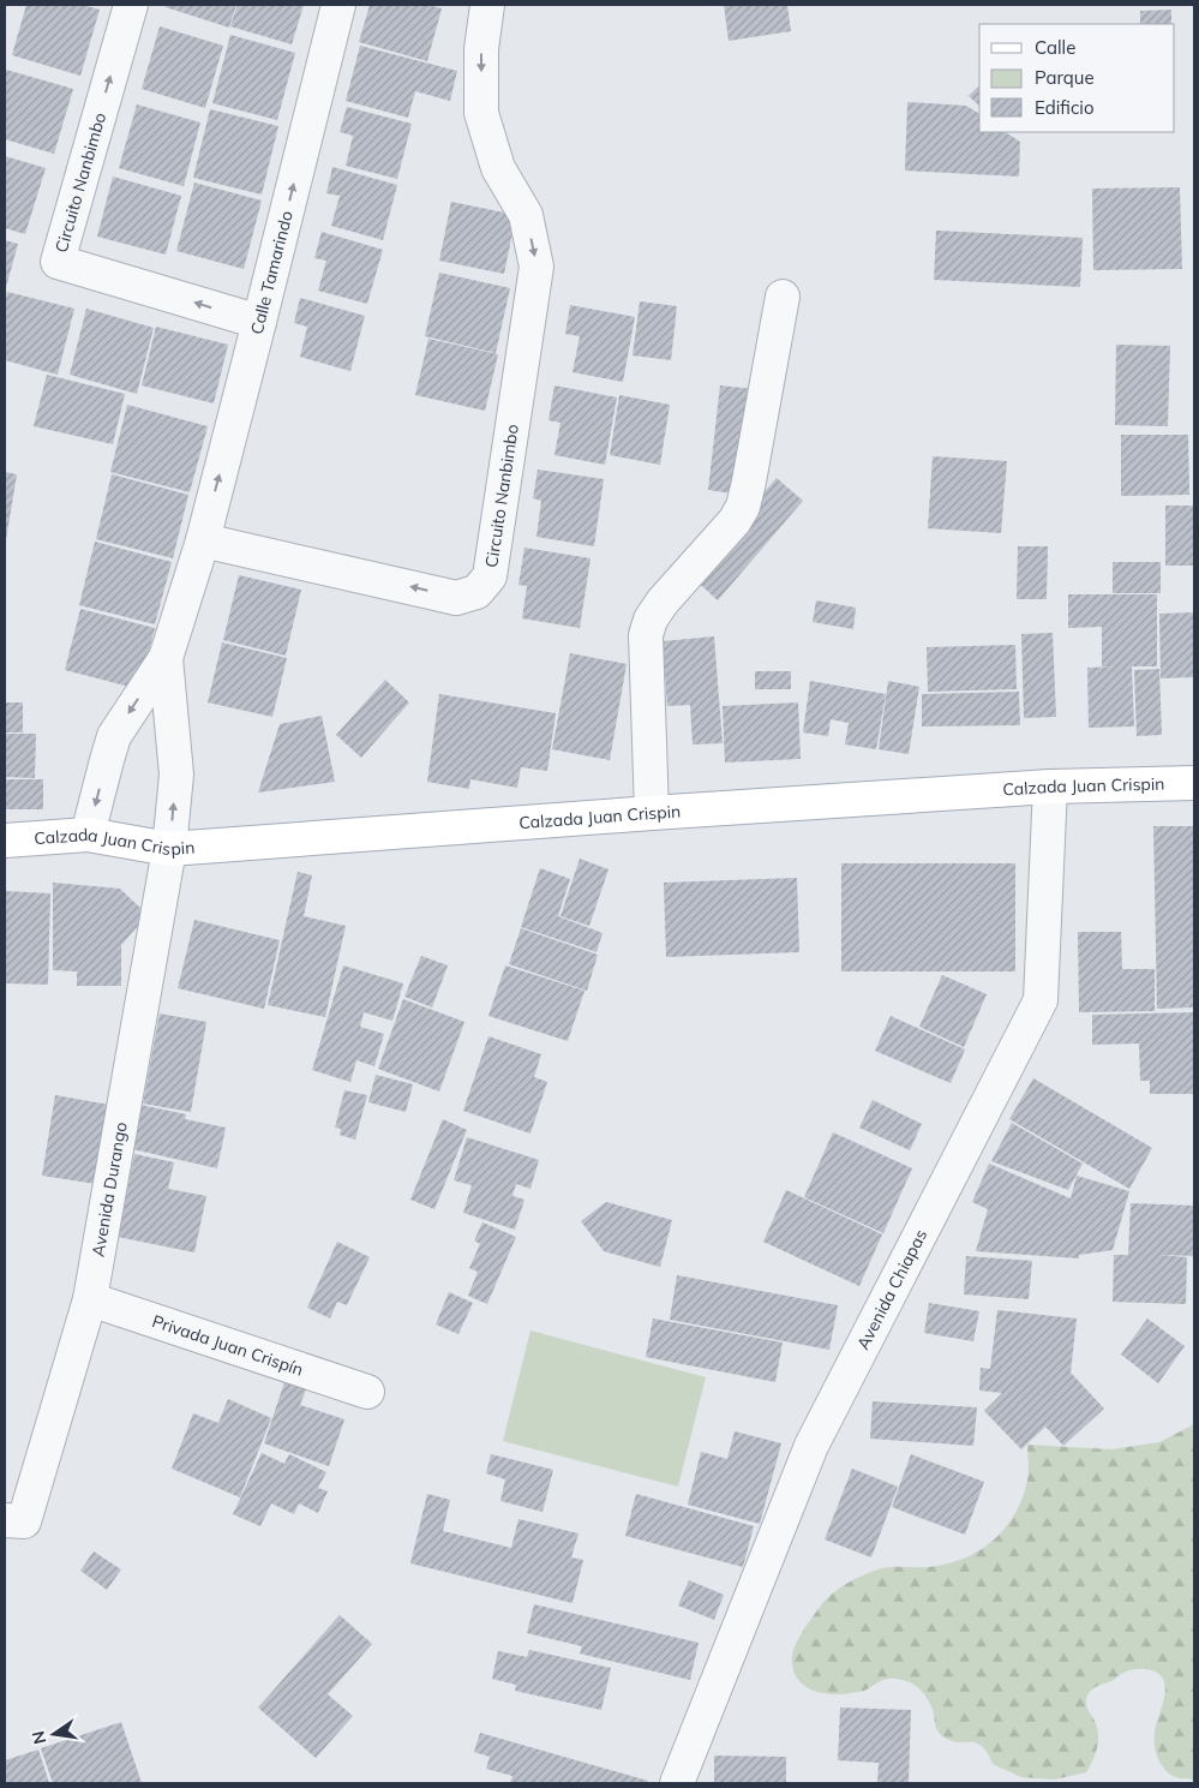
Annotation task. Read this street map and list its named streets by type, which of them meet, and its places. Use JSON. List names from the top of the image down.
{
  "streets": {
    "main road": ["Calzada Juan Crispin"],
    "street": [
      "Circuito Nanbimbo",
      "Calle Tamarindo",
      "Avenida Durango",
      "Avenida Chiapas",
      "Privada Juan Crispín"
    ]
  },
  "crossings": [
    ["Circuito Nanbimbo", "Calle Tamarindo"],
    ["Calzada Juan Crispin", "Avenida Durango"],
    ["Calzada Juan Crispin", "Avenida Chiapas"],
    ["Avenida Durango", "Privada Juan Crispín"]
  ],
  "one_way": ["Calle Tamarindo"],
  "legend": ["Calle", "Parque", "Edificio"],
  "north": "left"
}
